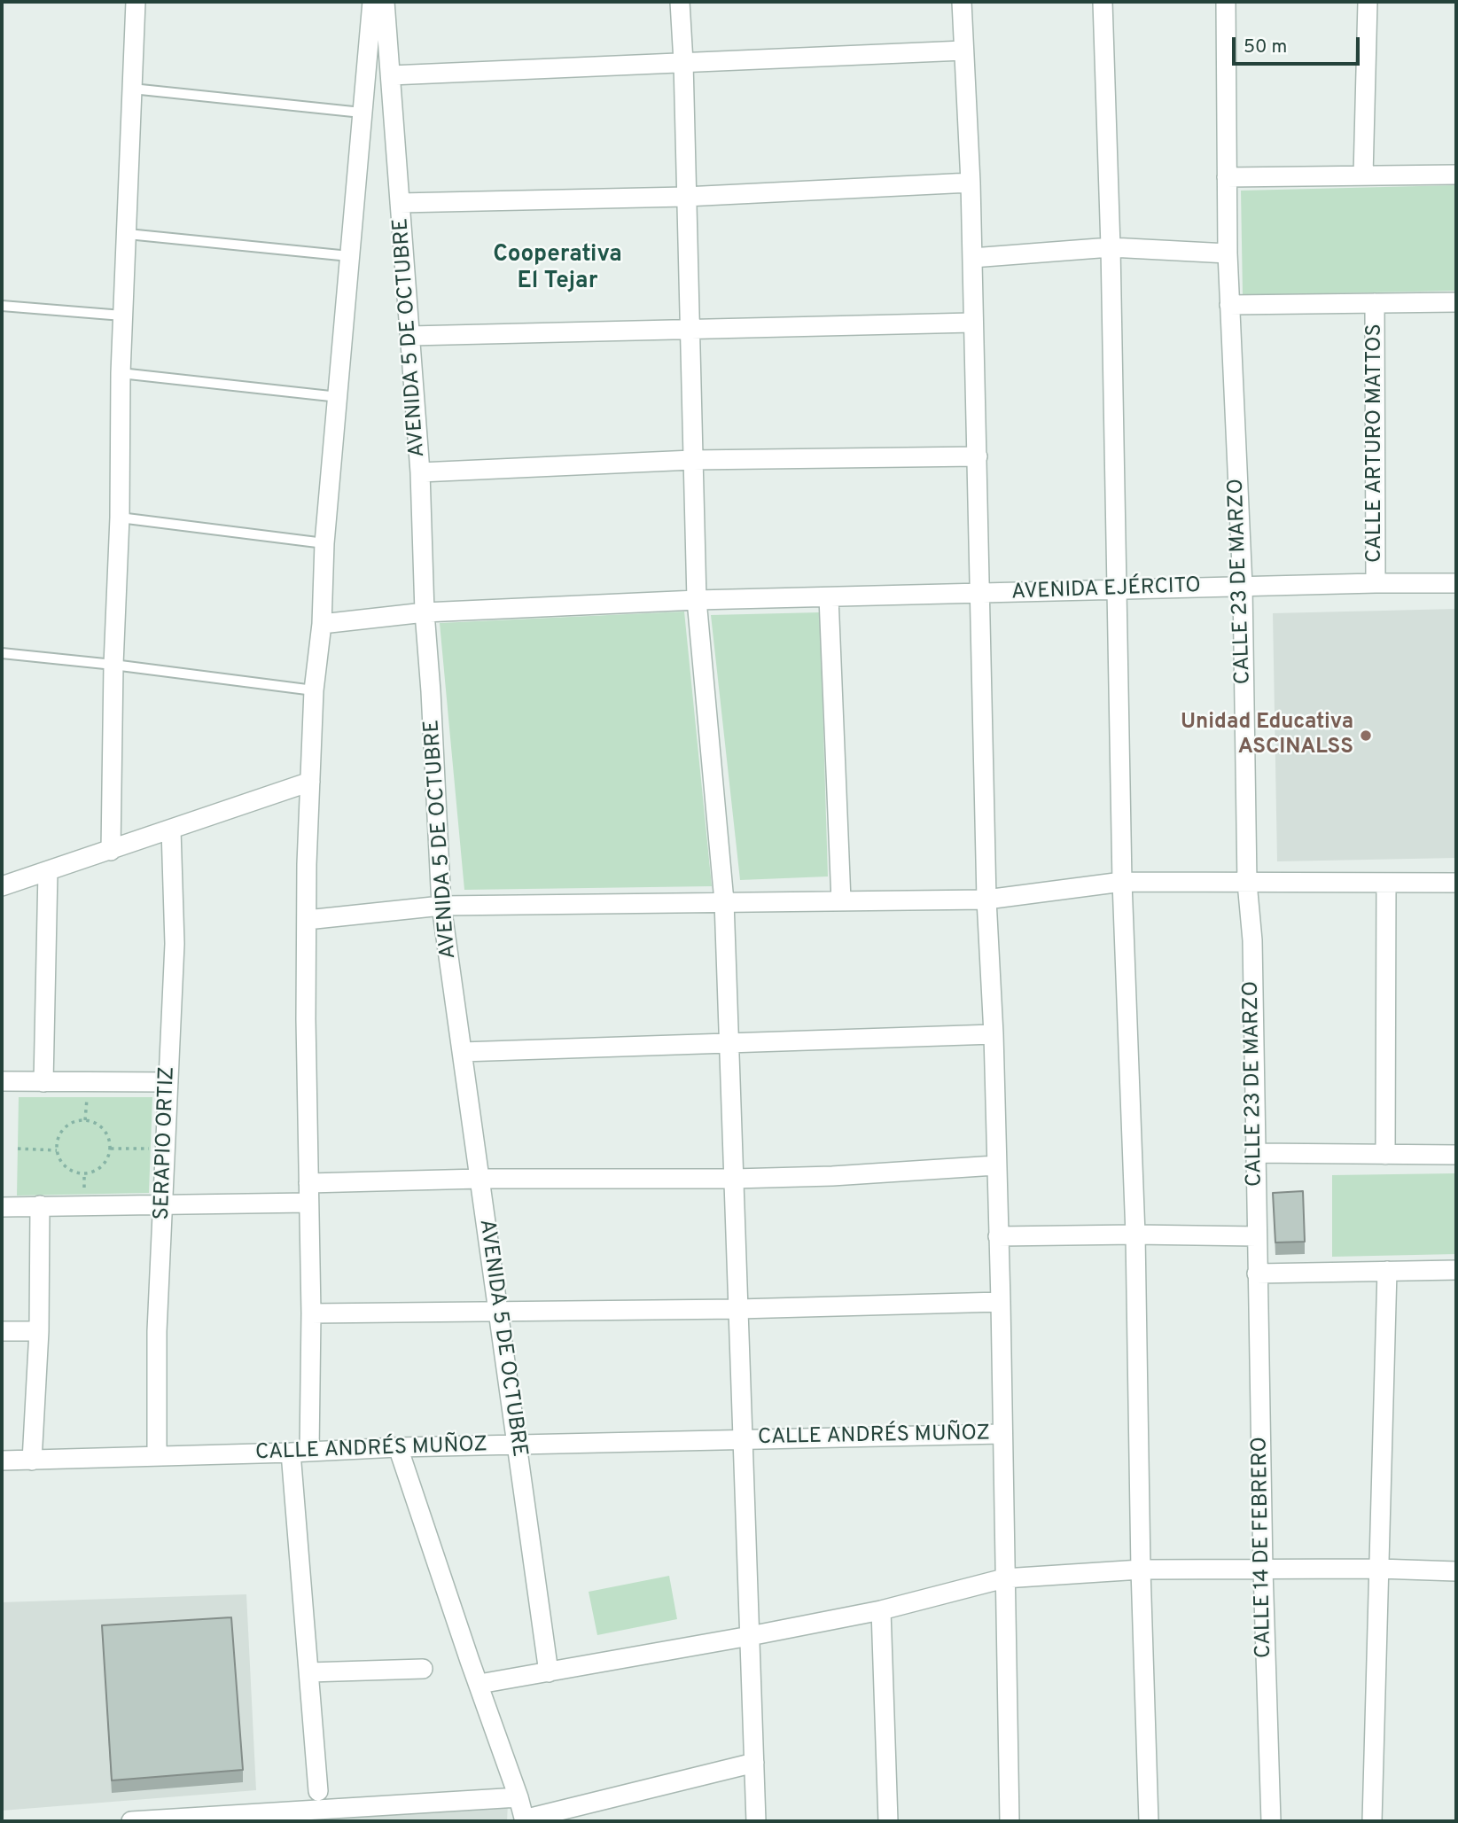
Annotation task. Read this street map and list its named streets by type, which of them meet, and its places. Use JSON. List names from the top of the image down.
{
  "streets": {
    "street": [
      "AVENIDA 5 DE OCTUBRE",
      "CALLE ARTURO MATTOS",
      "CALLE 23 DE MARZO",
      "AVENIDA EJÉRCITO",
      "SERAPIO ORTIZ",
      "CALLE ANDRÉS MUÑOZ",
      "CALLE 14 DE FEBRERO"
    ]
  },
  "crossings": [
    ["AVENIDA 5 DE OCTUBRE", "AVENIDA EJÉRCITO"],
    ["AVENIDA 5 DE OCTUBRE", "CALLE ANDRÉS MUÑOZ"],
    ["CALLE ARTURO MATTOS", "AVENIDA EJÉRCITO"],
    ["CALLE 23 DE MARZO", "AVENIDA EJÉRCITO"],
    ["CALLE 23 DE MARZO", "CALLE 14 DE FEBRERO"],
    ["SERAPIO ORTIZ", "CALLE ANDRÉS MUÑOZ"]
  ],
  "districts": ["Cooperativa El Tejar"],
  "places": ["Unidad Educativa ASCINALSS"],
  "scale_bar": "50 m"
}
